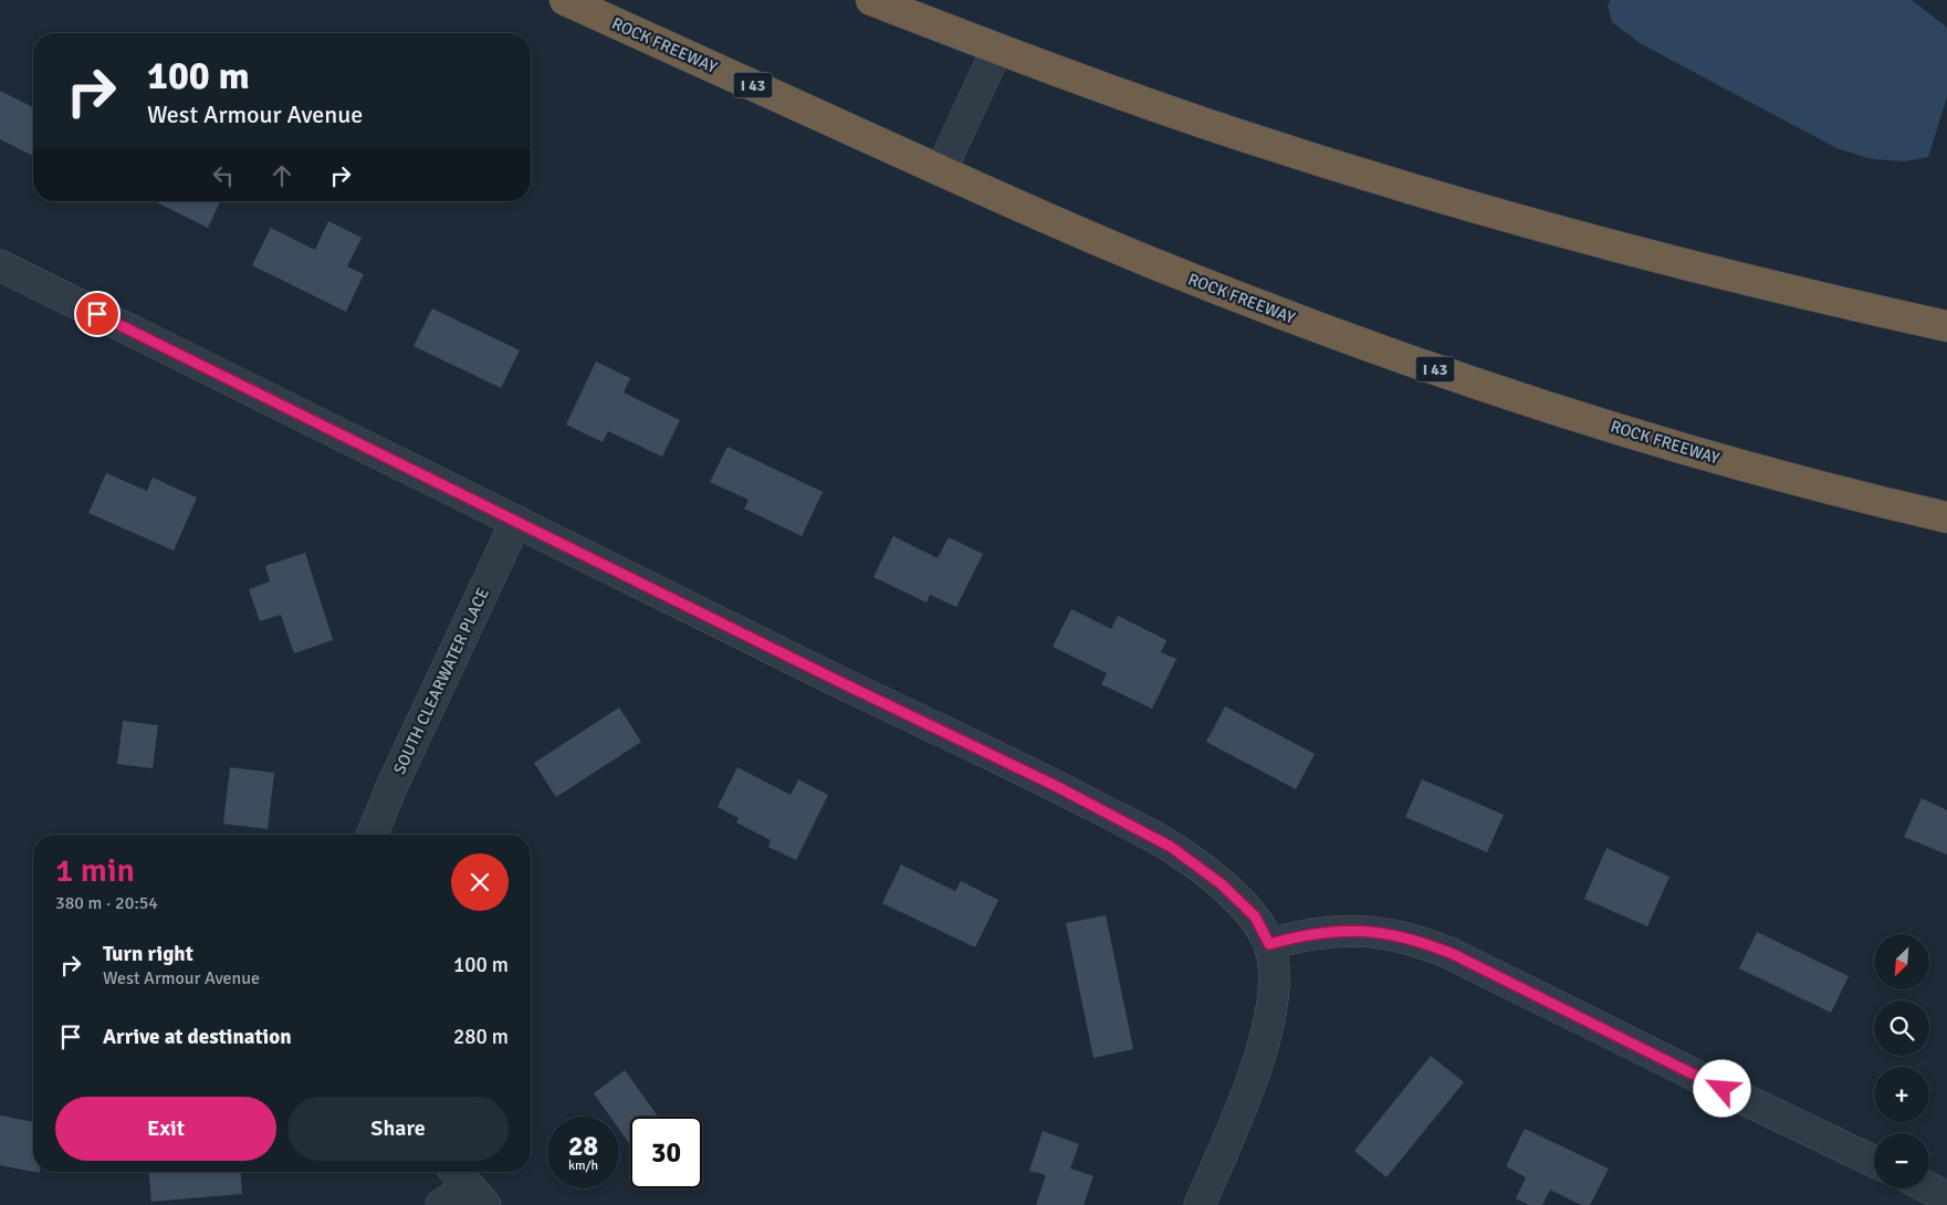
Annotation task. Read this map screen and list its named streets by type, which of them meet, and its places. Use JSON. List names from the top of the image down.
{
  "streets": {
    "highway": ["ROCK FREEWAY", "I 43"],
    "street": ["SOUTH CLEARWATER PLACE"]
  },
  "north": "bottom left",
  "page": {
    "turn": ["100 m", "West Armour Avenue"],
    "heading": ["1 min", "380 m · 20:54"],
    "list": [
      {
        "name": "Turn right",
        "note": "West Armour Avenue",
        "value": "100 m"
      },
      {
        "name": "Arrive at destination",
        "value": "280 m"
      }
    ],
    "map_buttons": ["+", "−"],
    "buttons": ["Exit", "Share"],
    "speed": "28 km/h",
    "limit": "30"
  }
}
